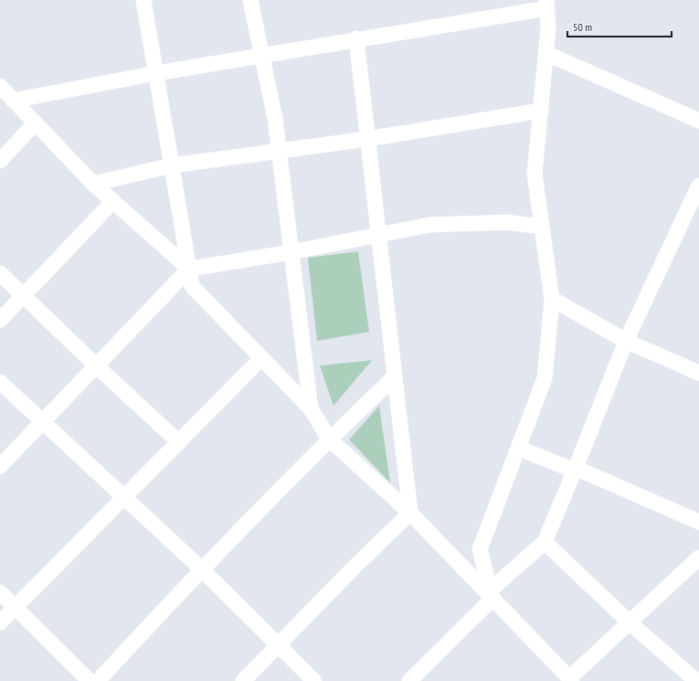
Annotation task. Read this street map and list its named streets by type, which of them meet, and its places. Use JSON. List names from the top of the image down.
{
  "scale_bar": "50 m"
}
